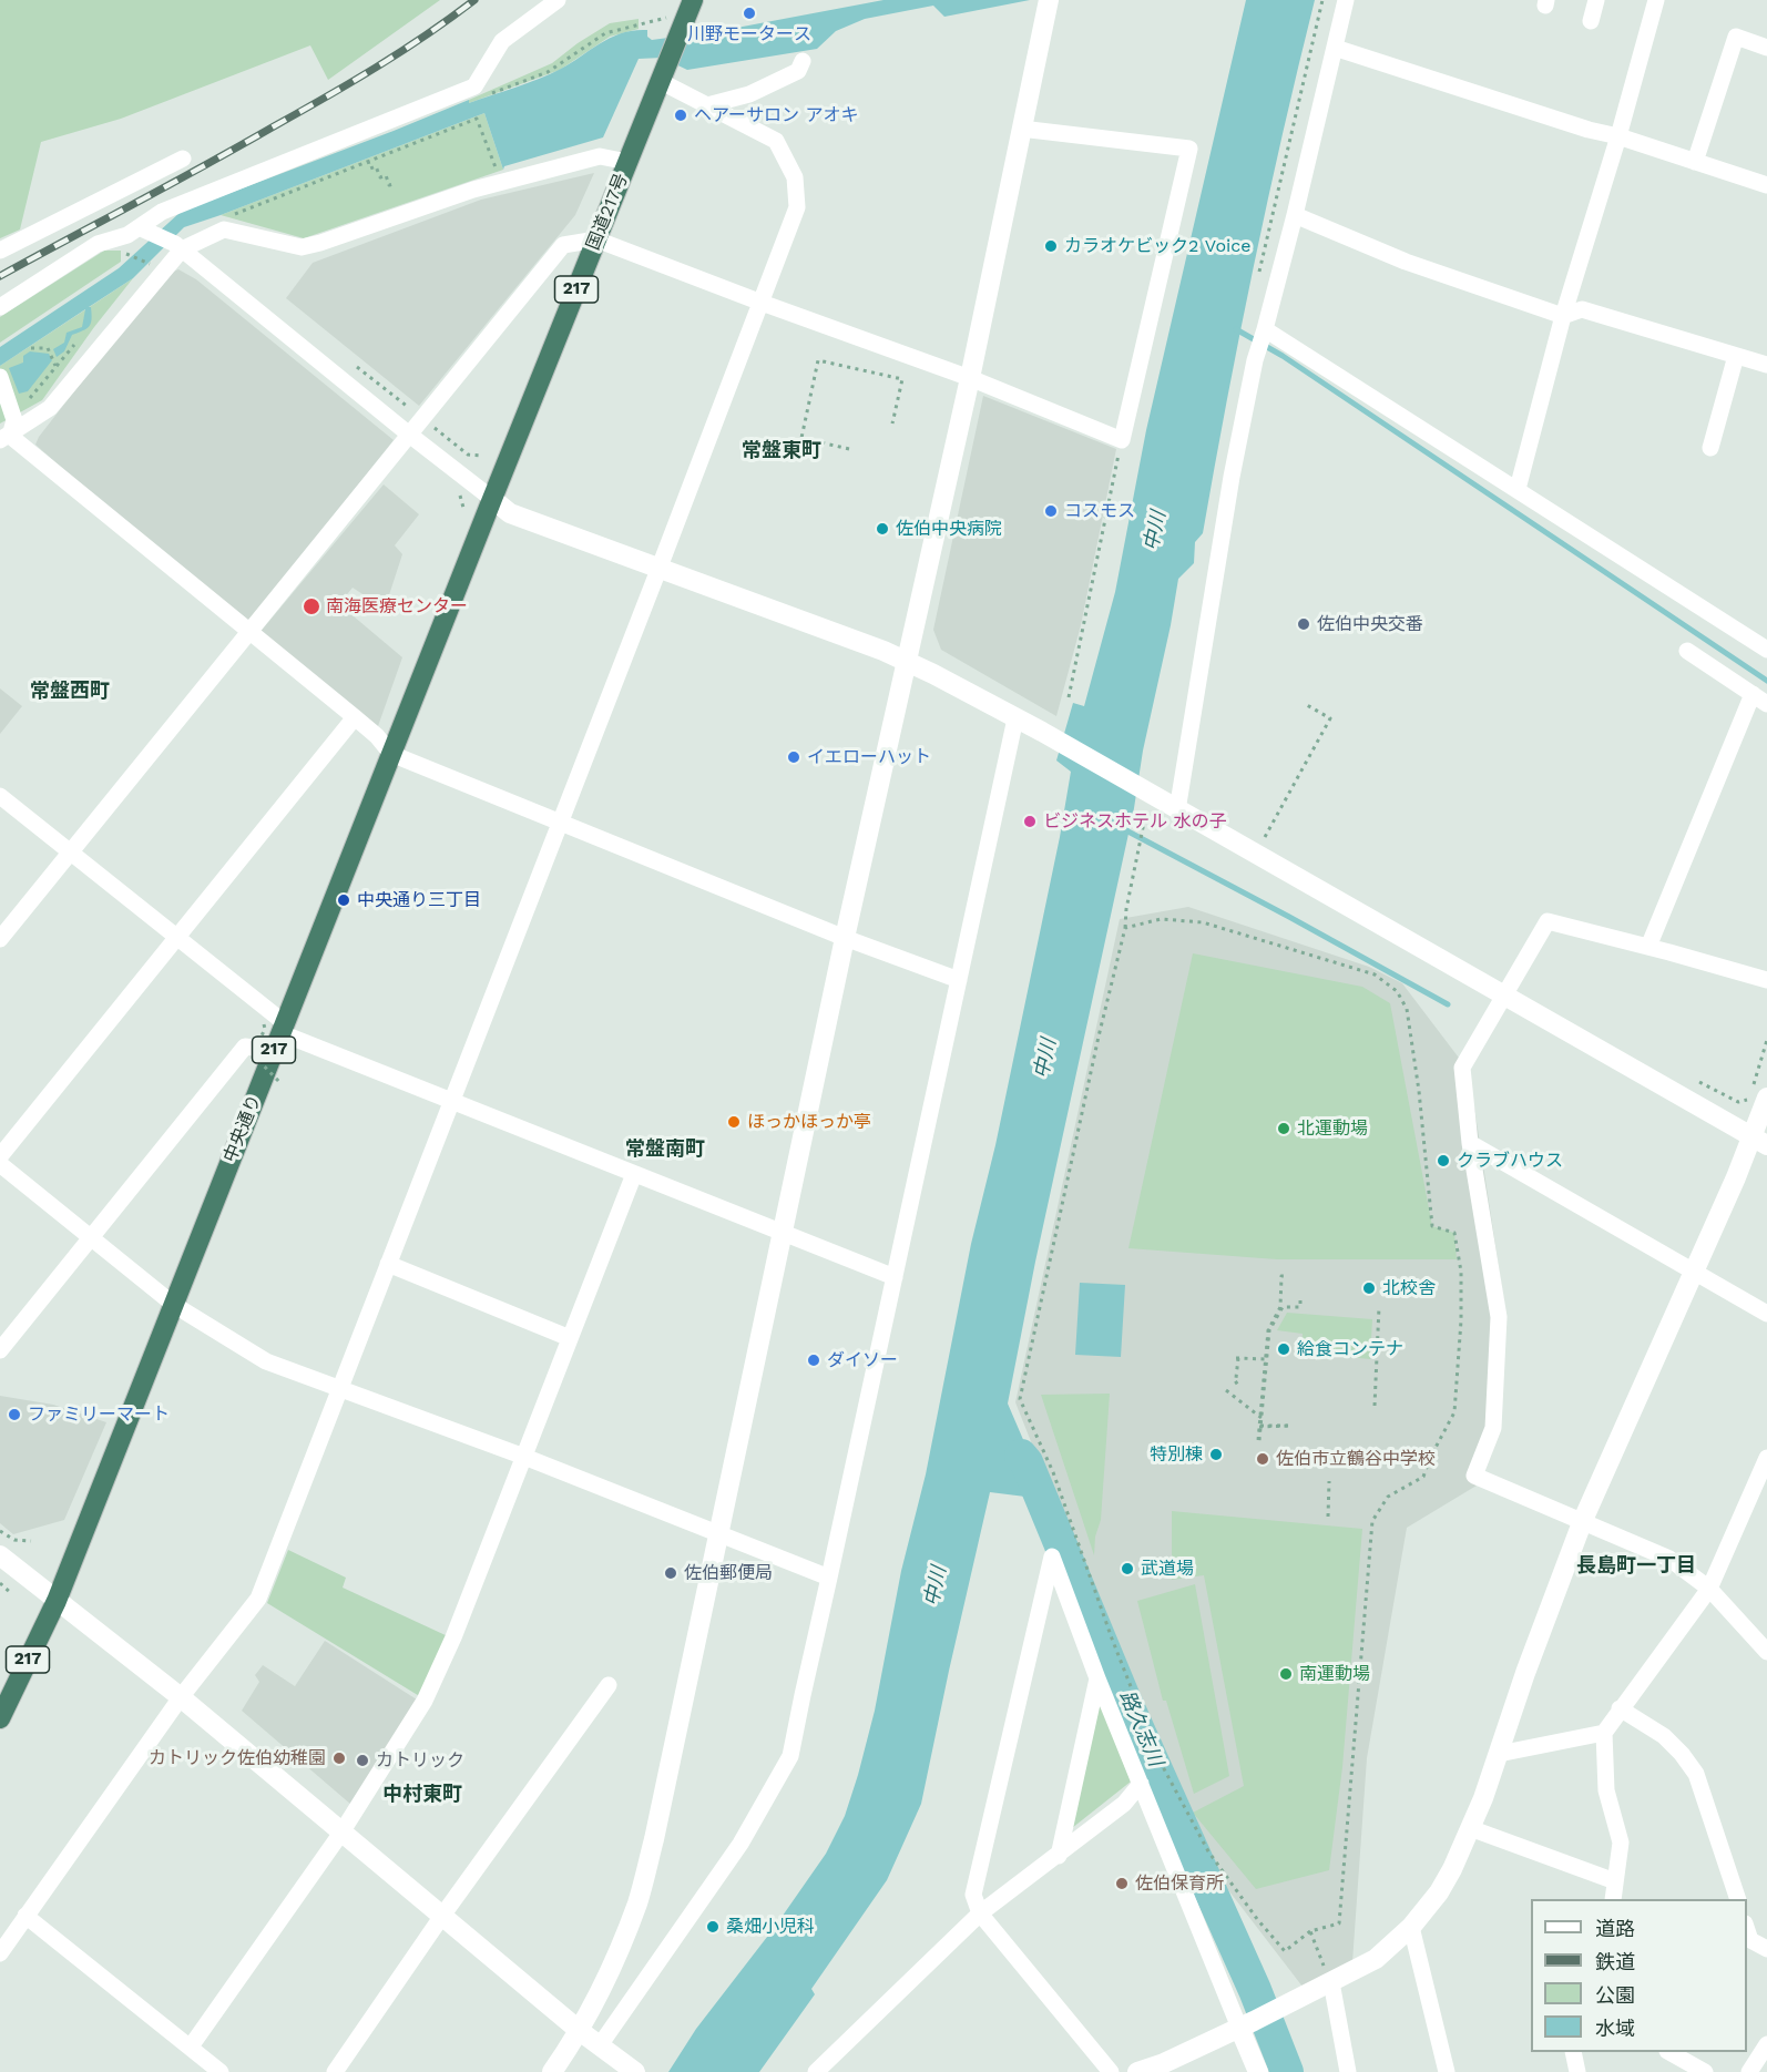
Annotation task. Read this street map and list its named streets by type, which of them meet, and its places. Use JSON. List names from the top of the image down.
{
  "streets": {
    "highway": ["国道217号", "217", "中央通り"]
  },
  "crossings": [
    ["国道217号", "中央通り"]
  ],
  "districts": [
    "常盤東町",
    "常盤西町",
    "常盤南町",
    "長島町一丁目",
    "中村東町"
  ],
  "water": ["中川", "路久志川"],
  "places": [
    "川野モータース",
    "ヘアーサロン アオキ",
    "カラオケビック2 Voice",
    "コスモス",
    "佐伯中央病院",
    "南海医療センター",
    "佐伯中央交番",
    "イエローハット",
    "ビジネスホテル 水の子",
    "中央通り三丁目",
    "ほっかほっか亭",
    "北運動場",
    "クラブハウス",
    "北校舎",
    "給食コンテナ",
    "ダイソー",
    "ファミリーマート",
    "特別棟",
    "佐伯市立鶴谷中学校",
    "武道場",
    "佐伯郵便局",
    "南運動場",
    "カトリック佐伯幼稚園",
    "カトリック",
    "佐伯保育所",
    "桑畑小児科"
  ],
  "legend": [
    "道路",
    "鉄道",
    "公園",
    "水域"
  ]
}
